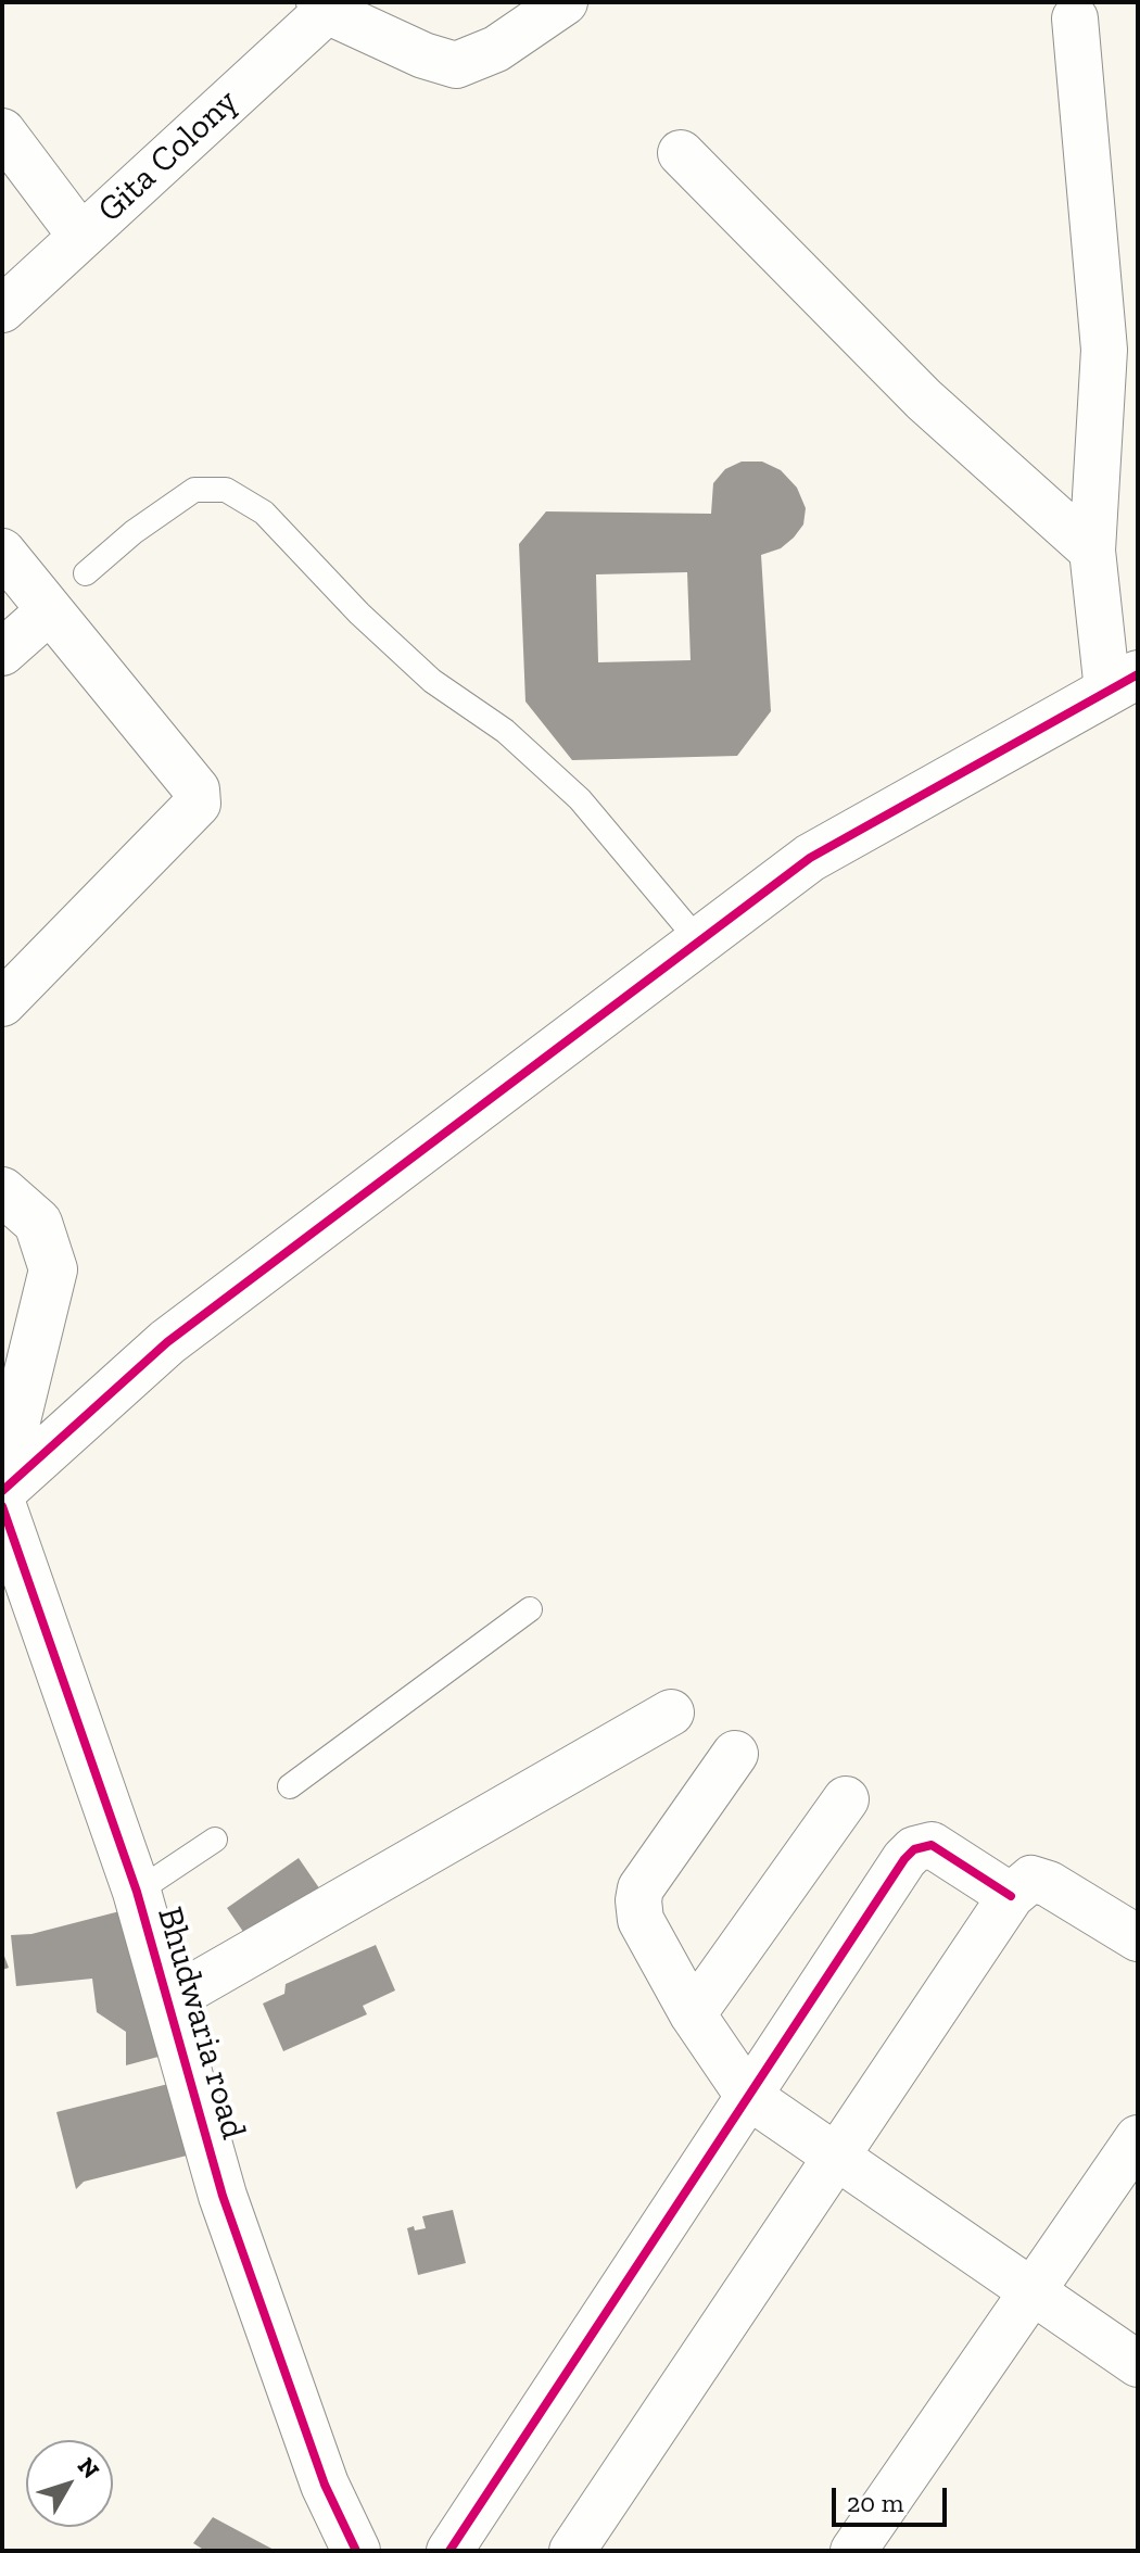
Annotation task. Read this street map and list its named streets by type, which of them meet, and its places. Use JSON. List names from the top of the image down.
{
  "streets": {
    "street": ["Gita Colony", "Bhudwaria road"]
  },
  "scale_bar": "20 m",
  "north": "top right"
}
